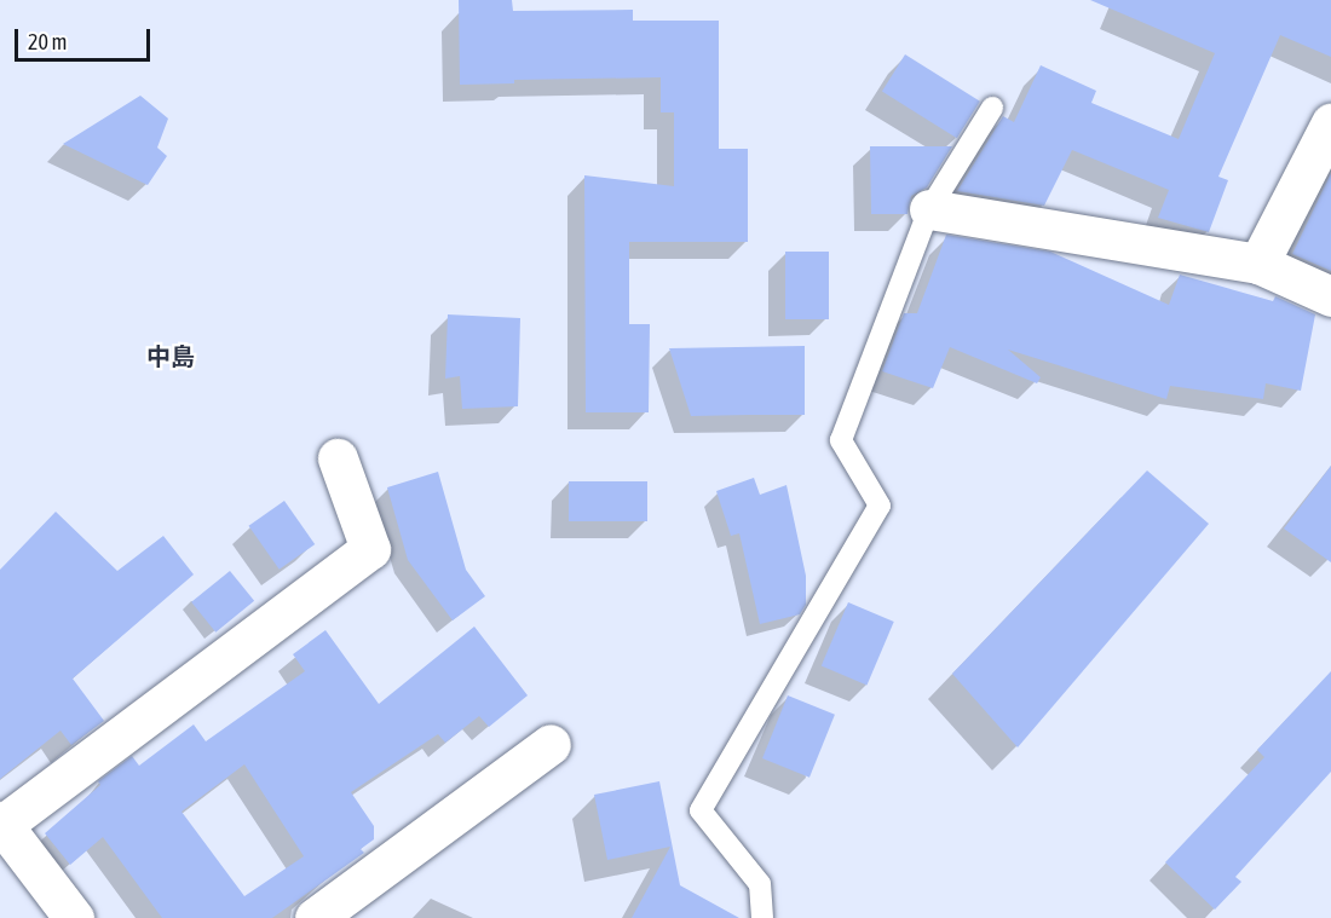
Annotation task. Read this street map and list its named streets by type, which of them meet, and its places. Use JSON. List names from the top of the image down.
{
  "districts": ["中島"],
  "scale_bar": "20 m"
}
